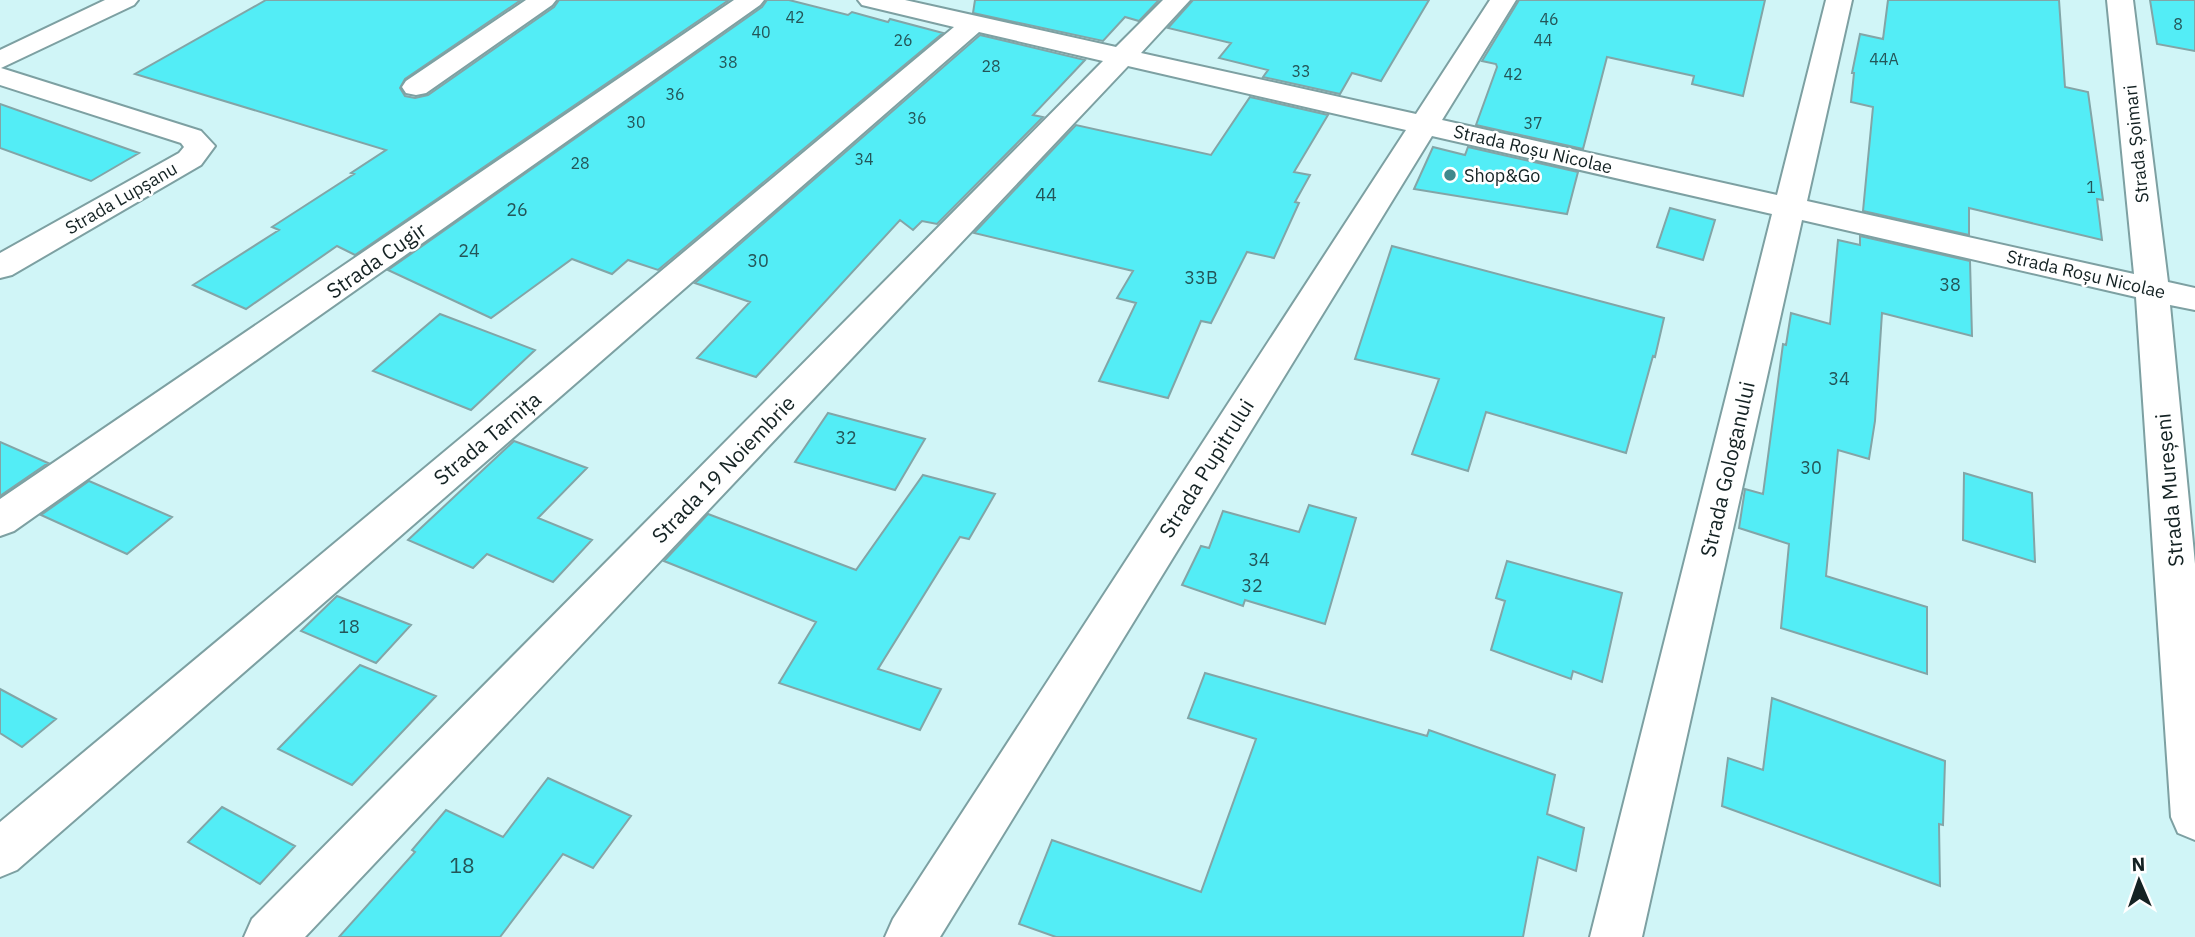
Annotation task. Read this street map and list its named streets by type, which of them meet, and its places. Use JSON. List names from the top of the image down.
{
  "streets": {
    "street": [
      "Strada Șoimari",
      "Strada Roșu Nicolae",
      "Strada Lupșanu",
      "Strada Cugir",
      "Strada Tarnița",
      "Strada Pupitrului",
      "Strada 19 Noiembrie",
      "Strada Gologanului",
      "Strada Mureșeni"
    ]
  },
  "crossings": [
    ["Strada Șoimari", "Strada Roșu Nicolae"],
    ["Strada Șoimari", "Strada Mureșeni"],
    ["Strada Roșu Nicolae", "Strada Tarnița"],
    ["Strada Roșu Nicolae", "Strada Pupitrului"],
    ["Strada Roșu Nicolae", "Strada 19 Noiembrie"],
    ["Strada Roșu Nicolae", "Strada Gologanului"],
    ["Strada Roșu Nicolae", "Strada Mureșeni"]
  ],
  "places": ["Shop&Go"],
  "house_numbers": [
    "42",
    "46",
    "8",
    "40",
    "26",
    "44",
    "44A",
    "38",
    "28",
    "33",
    "42",
    "36",
    "36",
    "30",
    "37",
    "34",
    "28",
    "1",
    "44",
    "26",
    "24",
    "30",
    "33B",
    "38",
    "34",
    "32",
    "30",
    "34",
    "32",
    "18",
    "18"
  ],
  "north": "top"
}
